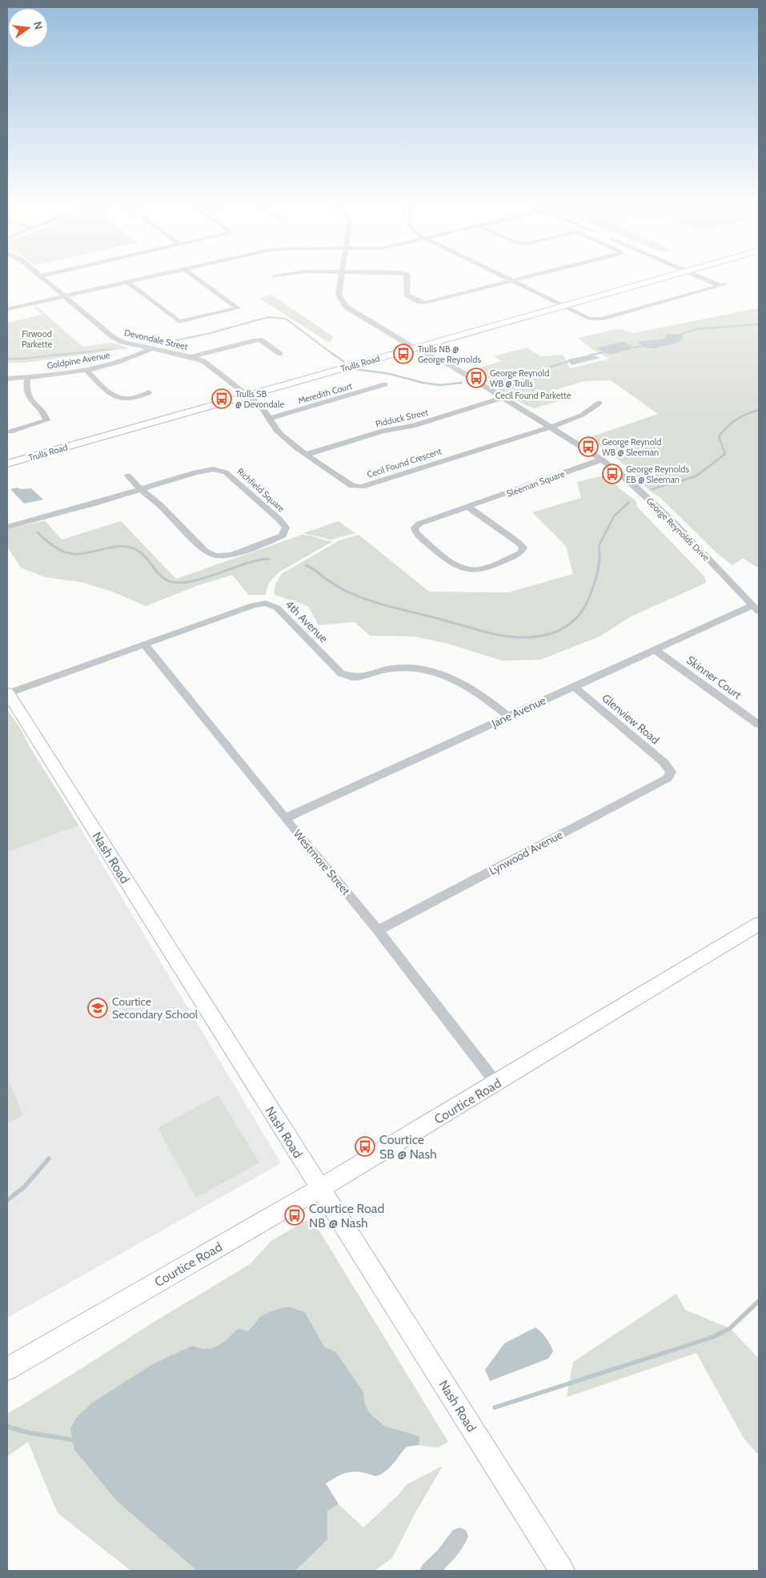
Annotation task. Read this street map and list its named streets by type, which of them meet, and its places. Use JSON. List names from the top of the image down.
{
  "streets": {
    "main road": ["Nash Road", "Courtice Road"],
    "street": [
      "Devondale Street",
      "Goldpine Avenue",
      "Trulls Road",
      "Meredith Court",
      "Pidduck Street",
      "Cecil Found Crescent",
      "Sleeman Square",
      "Richfield Square",
      "George Reynolds Drive",
      "4th Avenue",
      "Skinner Court",
      "Jane Avenue",
      "Glenview Road",
      "Lynwood Avenue",
      "Westmore Street"
    ]
  },
  "crossings": [
    ["Devondale Street", "Goldpine Avenue"],
    ["Devondale Street", "Trulls Road"],
    ["Devondale Street", "Cecil Found Crescent"],
    ["Trulls Road", "Cecil Found Crescent"],
    ["Trulls Road", "George Reynolds Drive"],
    ["Meredith Court", "Cecil Found Crescent"],
    ["Pidduck Street", "Cecil Found Crescent"],
    ["Pidduck Street", "George Reynolds Drive"],
    ["Cecil Found Crescent", "George Reynolds Drive"],
    ["Sleeman Square", "George Reynolds Drive"],
    ["George Reynolds Drive", "Jane Avenue"],
    ["4th Avenue", "Jane Avenue"],
    ["4th Avenue", "Nash Road"],
    ["4th Avenue", "Westmore Street"],
    ["Skinner Court", "Jane Avenue"],
    ["Jane Avenue", "Glenview Road"],
    ["Jane Avenue", "Westmore Street"],
    ["Glenview Road", "Lynwood Avenue"],
    ["Lynwood Avenue", "Westmore Street"],
    ["Nash Road", "Courtice Road"],
    ["Westmore Street", "Courtice Road"]
  ],
  "parks": ["Firwood Parkette", "Cecil Found Parkette"],
  "places": {
    "bus stop": [
      "Trulls NB @ George Reynolds",
      "George Reynold WB @ Trulls",
      "Trulls SB @ Devondale",
      "George Reynold WB @ Sleeman",
      "George Reynolds EB @ Sleeman",
      "Courtice SB @ Nash",
      "Courtice Road NB @ Nash"
    ],
    "school or university": ["Courtice Secondary School"]
  },
  "north": "right"
}
